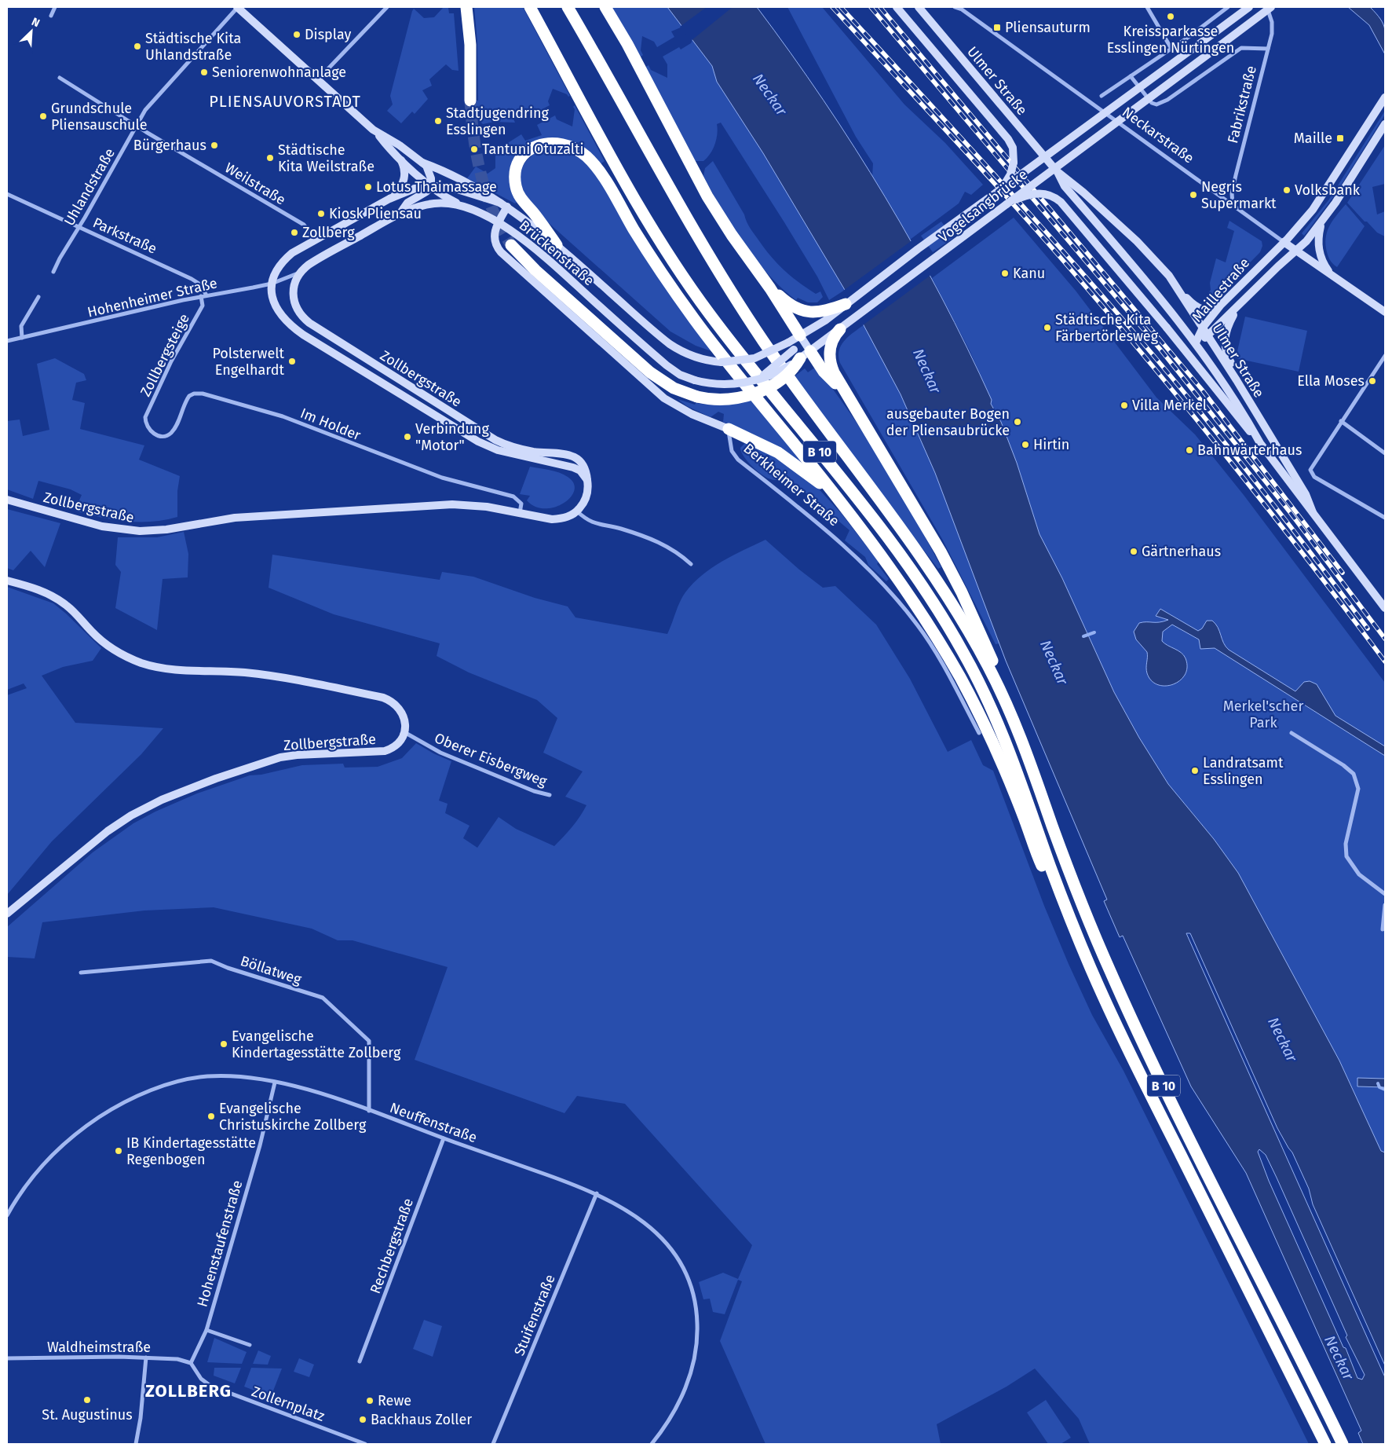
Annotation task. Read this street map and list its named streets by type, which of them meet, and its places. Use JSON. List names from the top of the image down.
{
  "streets": {
    "highway": ["B 10"],
    "main road": [
      "Ulmer Straße",
      "Neckarstraße",
      "Vogelsangbrücke",
      "Brückenstraße",
      "Maillestraße",
      "Zollbergstraße"
    ],
    "street": [
      "Fabrikstraße",
      "Weilstraße",
      "Uhlandstraße",
      "Parkstraße",
      "Hohenheimer Straße",
      "Zollbergsteige",
      "Im Holder",
      "Berkheimer Straße",
      "Oberer Eisbergweg",
      "Böllatweg",
      "Neuffenstraße",
      "Hohenstaufenstraße",
      "Rechbergstraße",
      "Stuifenstraße",
      "Waldheimstraße",
      "Zollernplatz"
    ]
  },
  "crossings": [
    ["Ulmer Straße", "Maillestraße"],
    ["Fabrikstraße", "Neckarstraße"],
    ["Fabrikstraße", "Vogelsangbrücke"],
    ["Neckarstraße", "Maillestraße"],
    ["Weilstraße", "Uhlandstraße"],
    ["Weilstraße", "Brückenstraße"],
    ["Uhlandstraße", "Parkstraße"],
    ["Vogelsangbrücke", "Brückenstraße"],
    ["Parkstraße", "Hohenheimer Straße"],
    ["Brückenstraße", "Hohenheimer Straße"],
    ["Brückenstraße", "Zollbergstraße"],
    ["Hohenheimer Straße", "Zollbergsteige"],
    ["Hohenheimer Straße", "Zollbergstraße"],
    ["Zollbergsteige", "Im Holder"],
    ["Zollbergstraße", "Im Holder"],
    ["Zollbergstraße", "Oberer Eisbergweg"],
    ["Böllatweg", "Neuffenstraße"],
    ["Neuffenstraße", "Hohenstaufenstraße"],
    ["Neuffenstraße", "Rechbergstraße"],
    ["Neuffenstraße", "Stuifenstraße"],
    ["Hohenstaufenstraße", "Waldheimstraße"],
    ["Hohenstaufenstraße", "Zollernplatz"],
    ["Waldheimstraße", "Zollernplatz"]
  ],
  "districts": ["PLIENSAUVORSTADT", "ZOLLBERG"],
  "water": ["Neckar"],
  "parks": ["Merkel'scher Park"],
  "places": {
    "other": [
      "Kreissparkasse Esslingen Nürtingen",
      "Display",
      "Städtische Kita Uhlandstraße",
      "Seniorenwohnanlage",
      "Grundschule Pliensauschule",
      "Stadtjugendring Esslingen",
      "Bürgerhaus",
      "Tantuni Otuzalti",
      "Städtische Kita Weilstraße",
      "Lotus Thaimassage",
      "Volksbank",
      "Negris Supermarkt",
      "Kiosk Pliensau",
      "Zollberg",
      "Kanu",
      "Städtische Kita Färbertörlesweg",
      "Polsterwelt Engelhardt",
      "Ella Moses",
      "Villa Merkel",
      "ausgebauter Bogen der Pliensaubrücke",
      "Verbindung \"Motor\"",
      "Hirtin",
      "Bahnwärterhaus",
      "Gärtnerhaus",
      "Landratsamt Esslingen",
      "Evangelische Kindertagesstätte Zollberg",
      "Evangelische Christuskirche Zollberg",
      "IB Kindertagesstätte Regenbogen",
      "St. Augustinus",
      "Rewe",
      "Backhaus Zoller"
    ],
    "transit": ["Pliensauturm", "Maille"]
  },
  "north": "top right"
}
